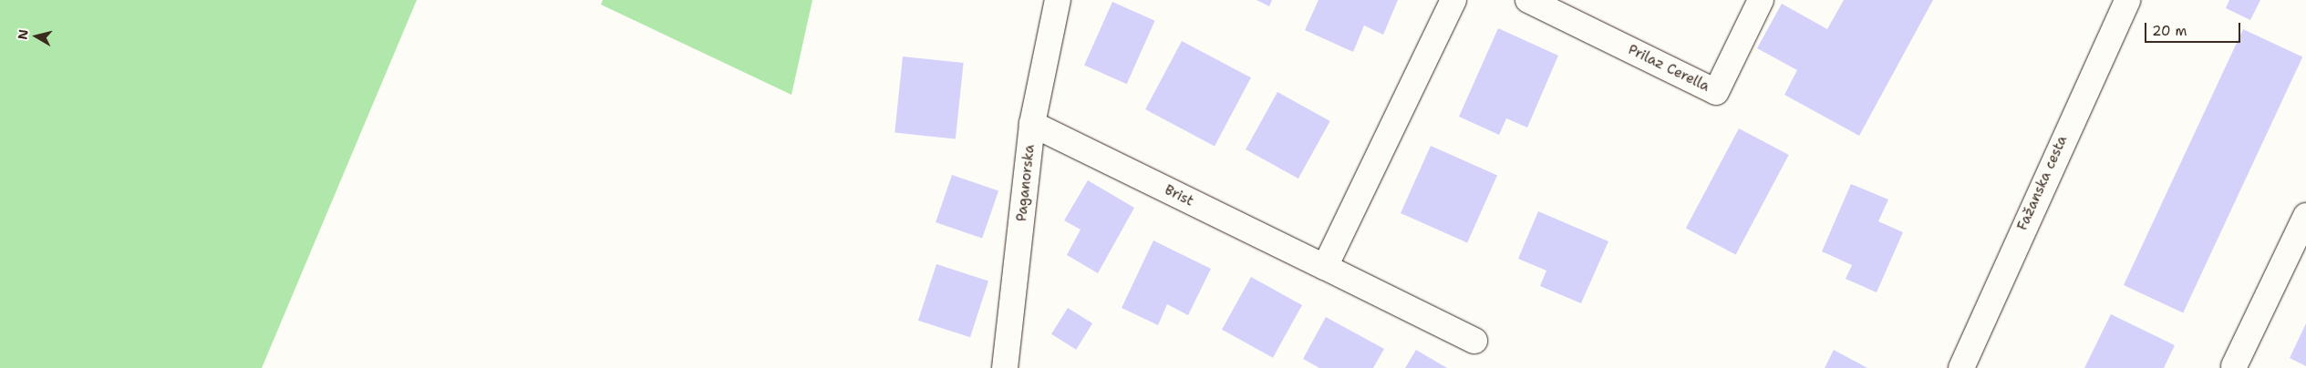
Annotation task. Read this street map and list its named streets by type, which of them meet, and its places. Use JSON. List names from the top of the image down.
{
  "streets": {
    "street": [
      "Prilaz Cerella",
      "Paganorska",
      "Fažanska cesta",
      "Brist"
    ]
  },
  "crossings": [
    ["Paganorska", "Brist"]
  ],
  "scale_bar": "20 m",
  "north": "left"
}
